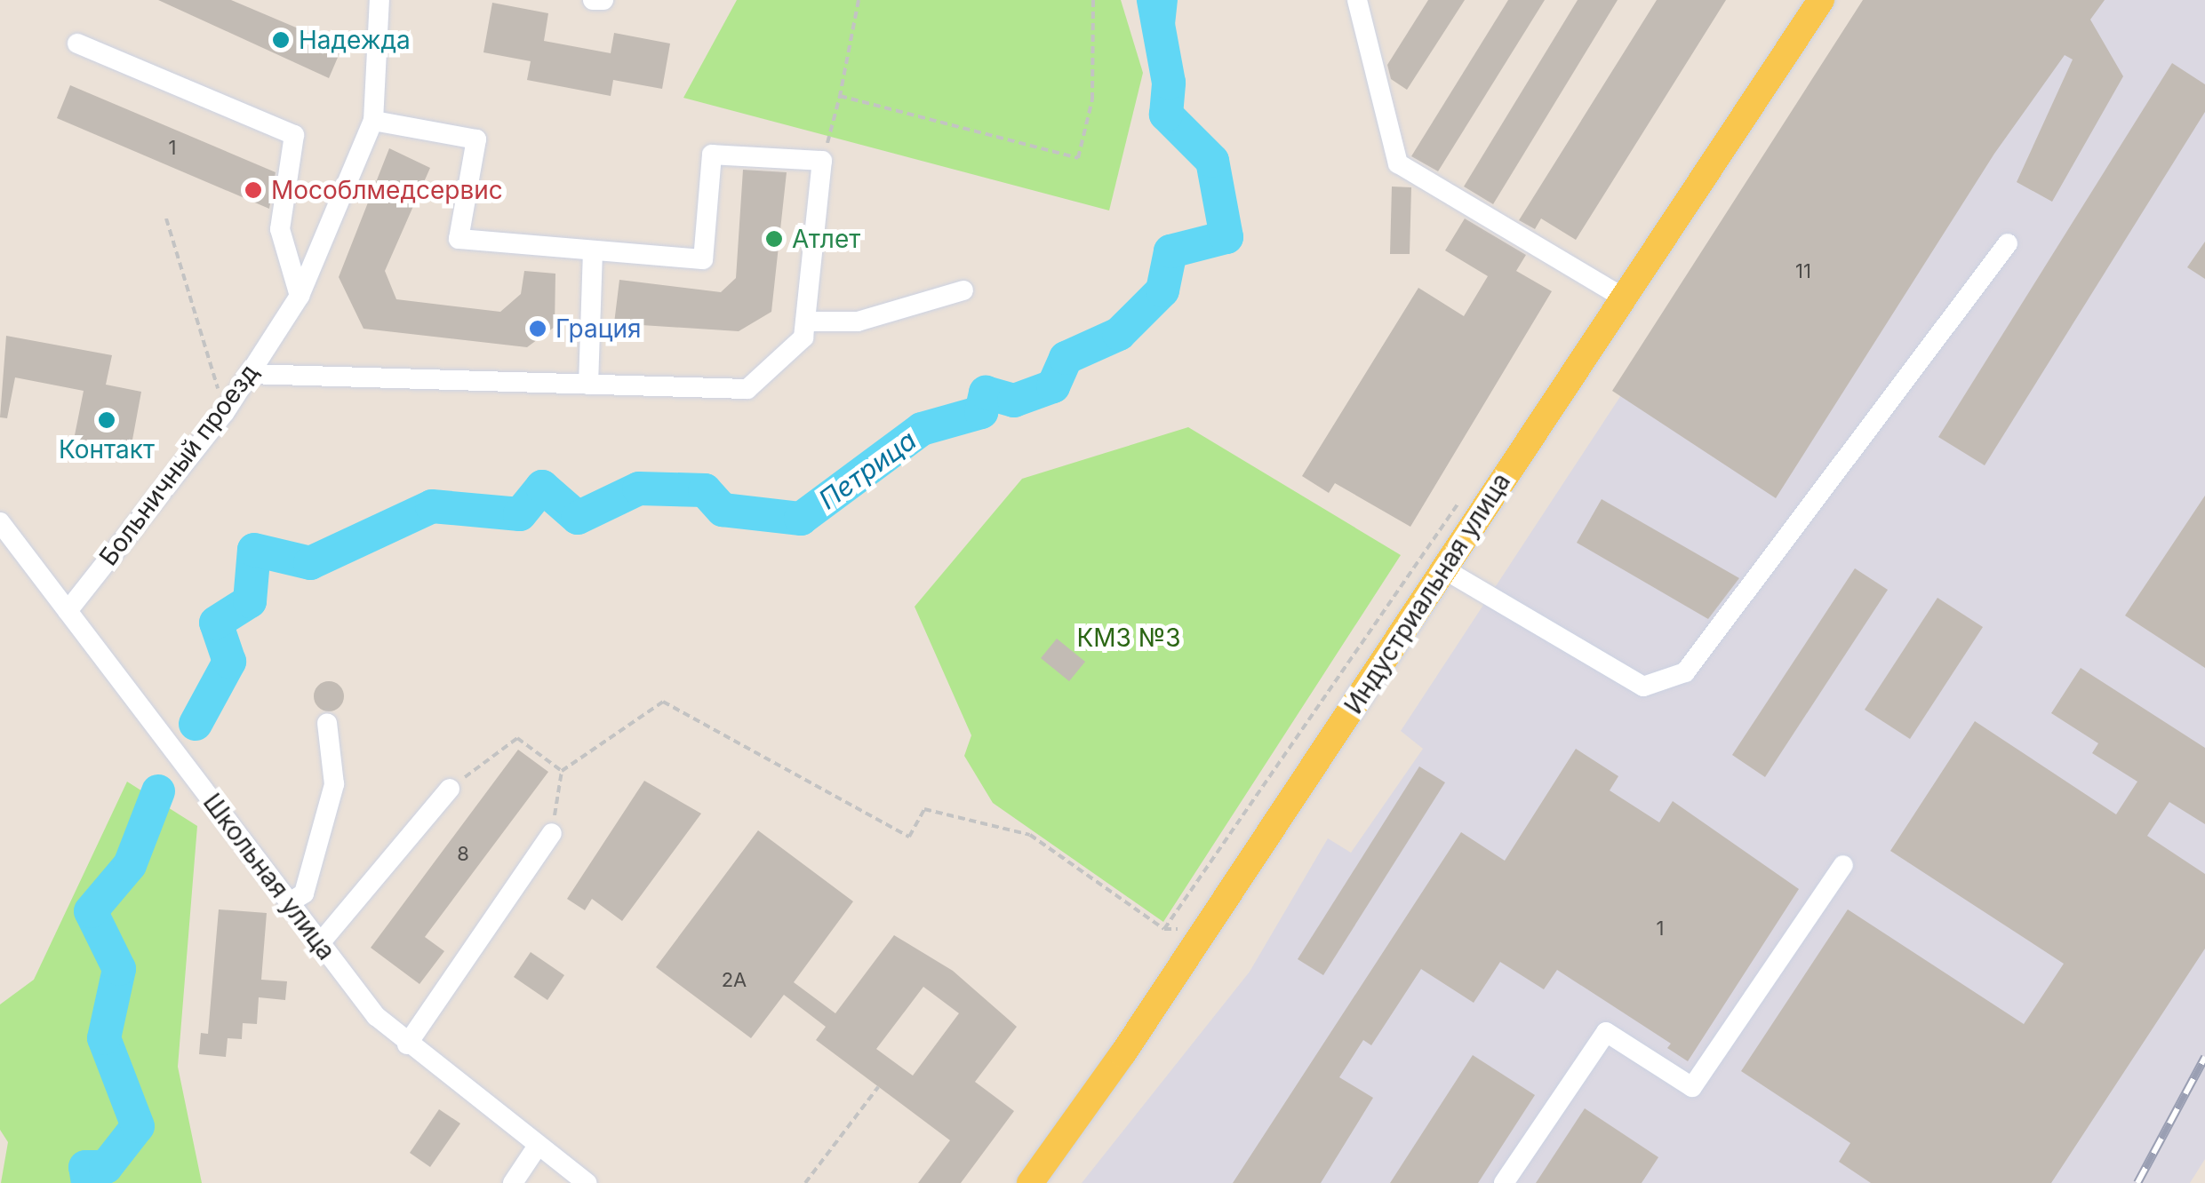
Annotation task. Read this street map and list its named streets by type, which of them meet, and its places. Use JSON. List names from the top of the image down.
{
  "streets": {
    "main road": ["Индустриальная улица"],
    "street": ["Больничный проезд", "Школьная улица"]
  },
  "crossings": [
    ["Больничный проезд", "Школьная улица"]
  ],
  "water": ["Петрица"],
  "parks": ["КМЗ №3"],
  "places": [
    "Надежда",
    "Мособлмедсервис",
    "Атлет",
    "Грация",
    "Контакт"
  ],
  "house_numbers": [
    "1",
    "11",
    "8",
    "1",
    "2А"
  ]
}
